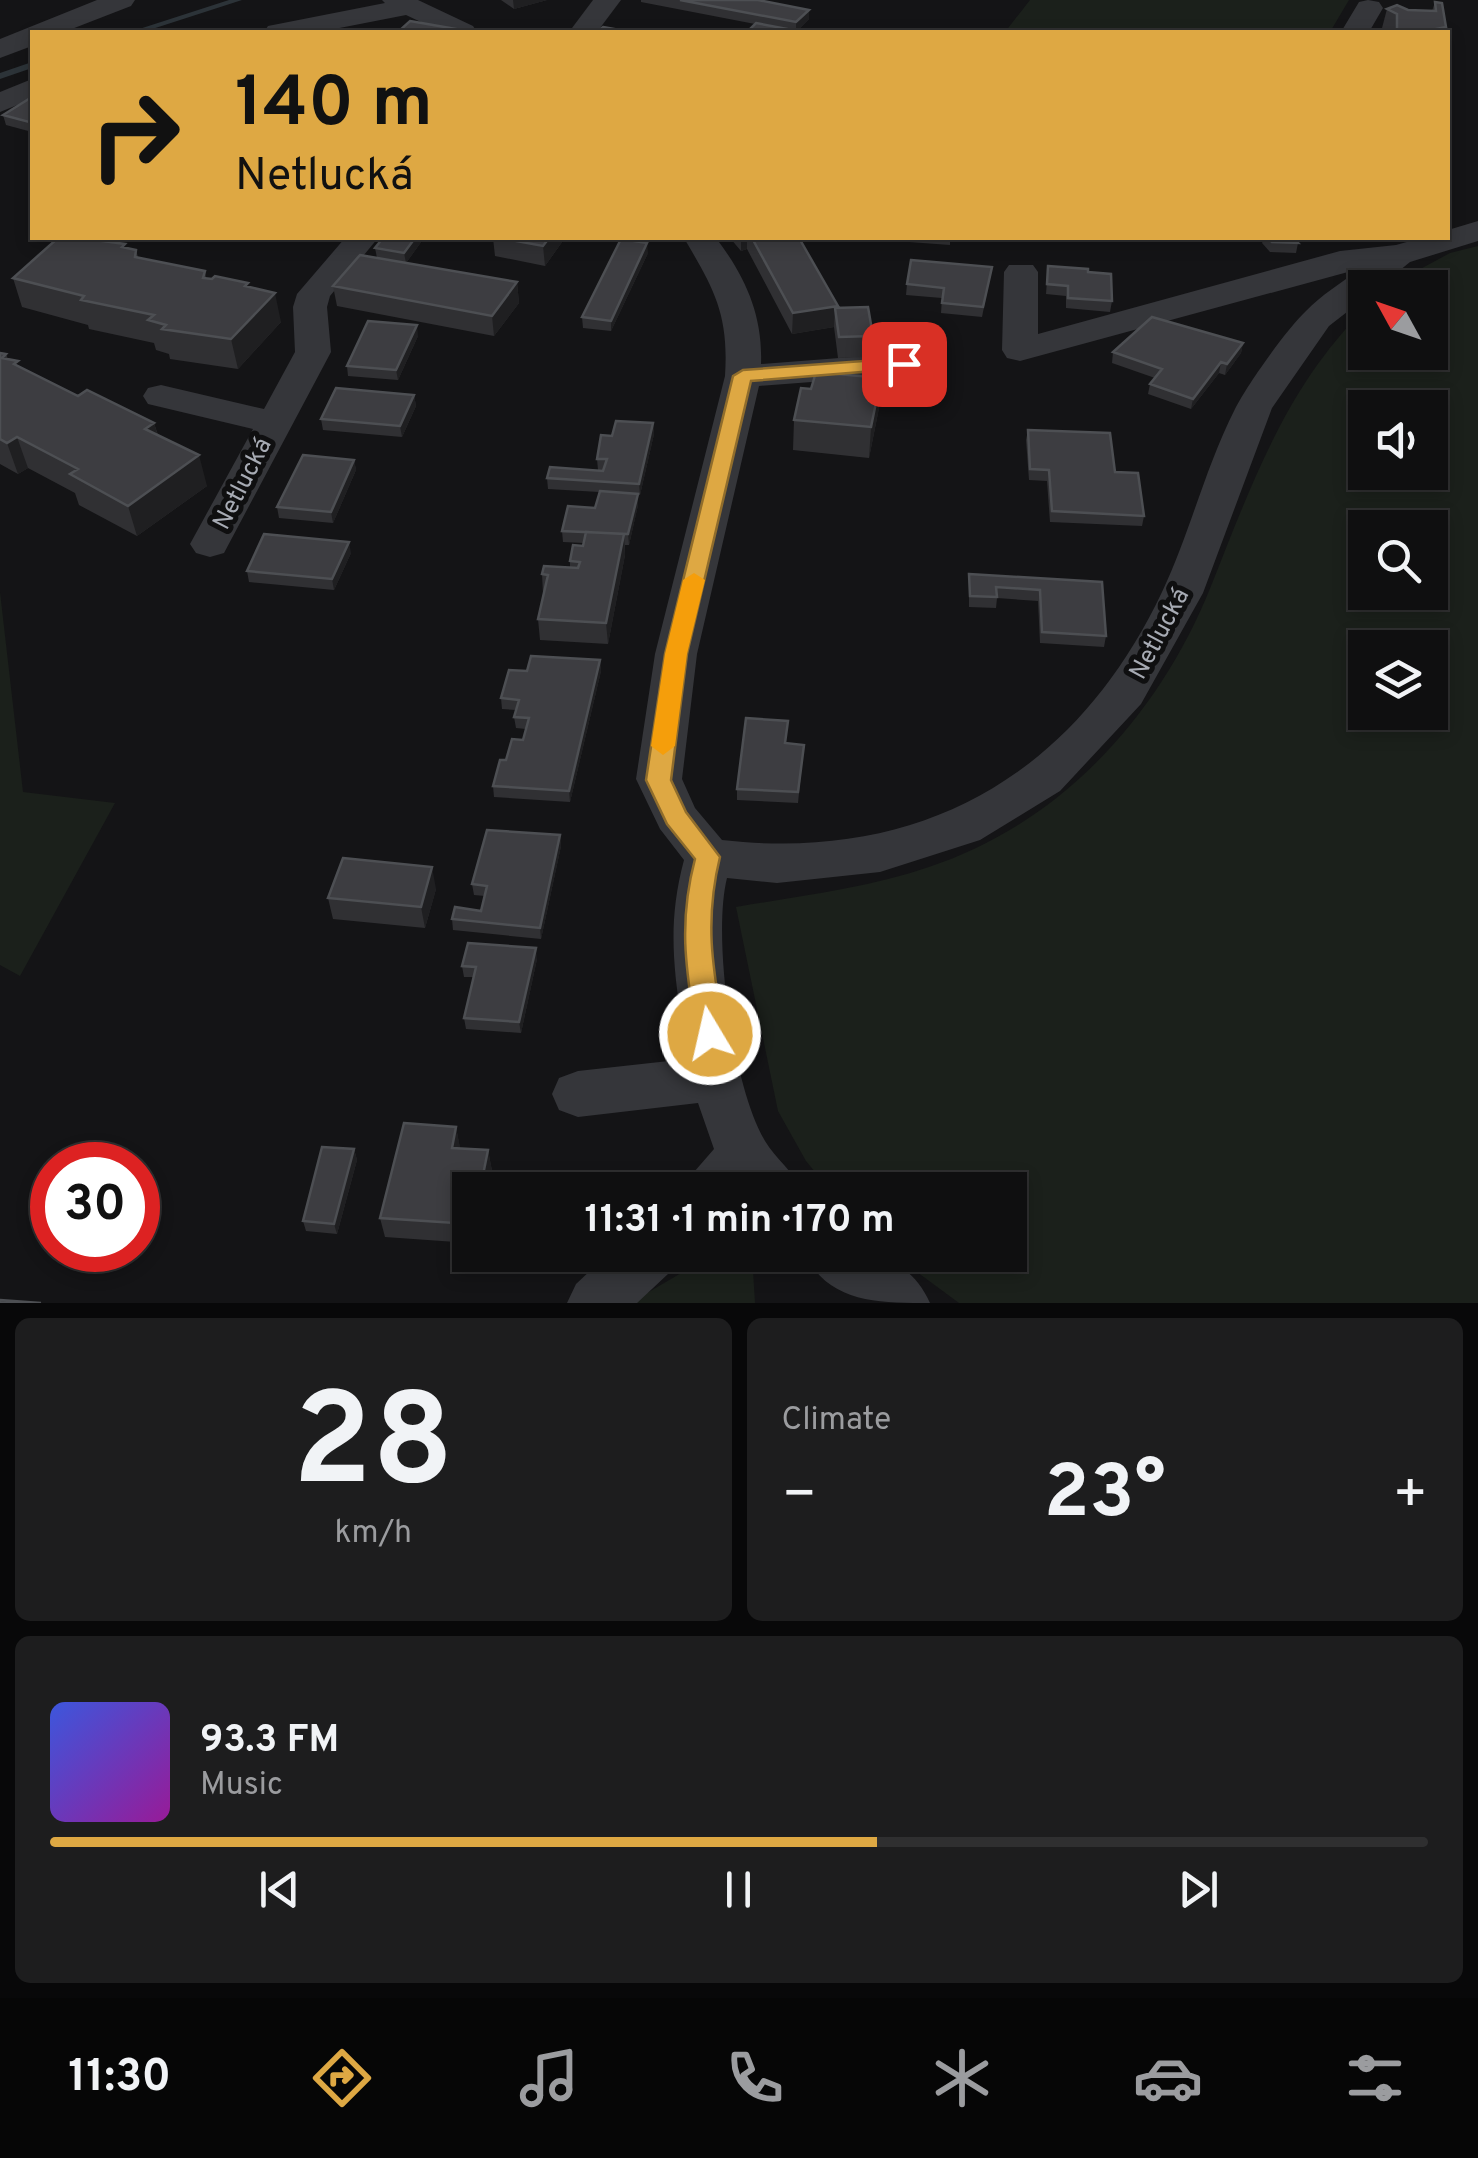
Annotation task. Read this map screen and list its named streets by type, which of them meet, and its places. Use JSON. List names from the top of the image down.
{
  "streets": {
    "street": ["Netlucká"]
  },
  "north": "top left",
  "page": {
    "turn": ["140 m", "Netlucká"],
    "limit": "30",
    "trip": "11:31 · 1 min · 170 m",
    "tile": [
      ["28", "km/h"],
      "Climate"
    ],
    "heat": ["−", "23°", "+"],
    "song": ["93.3 FM", "Music"],
    "tabs": "11:30"
  }
}
